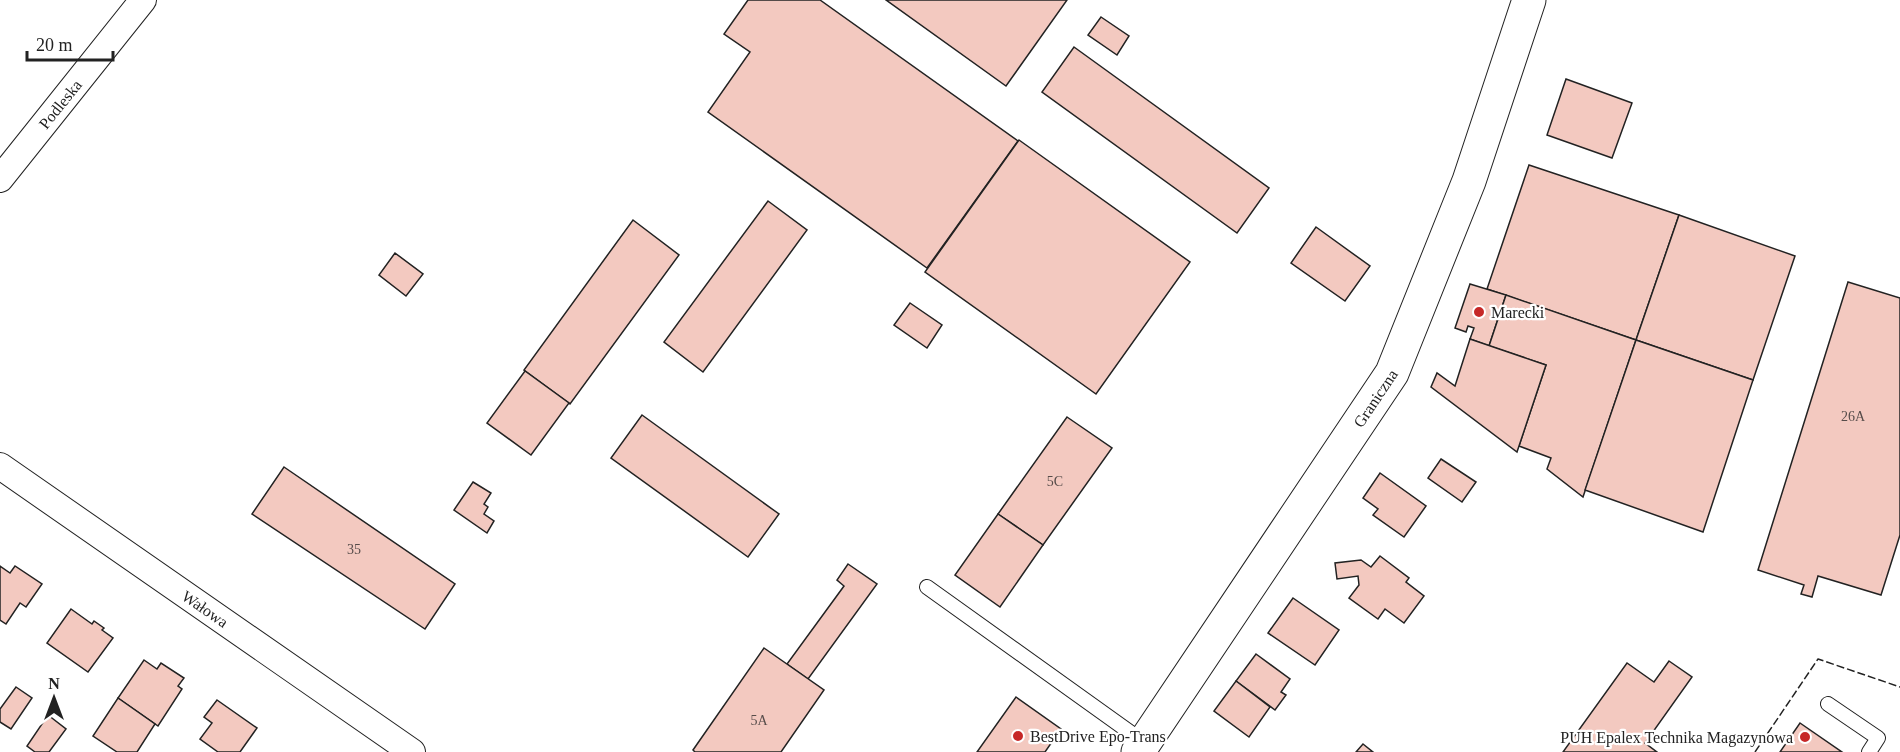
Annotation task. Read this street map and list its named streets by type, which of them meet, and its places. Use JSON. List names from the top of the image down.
{
  "streets": {
    "street": ["Podleska", "Graniczna", "Wałowa"]
  },
  "places": ["Marecki", "BestDrive Epo-Trans", "PUH Epalex Technika Magazynowa"],
  "house_numbers": [
    "26A",
    "5C",
    "35",
    "5A"
  ],
  "scale_bar": "20 m",
  "north": "top"
}
